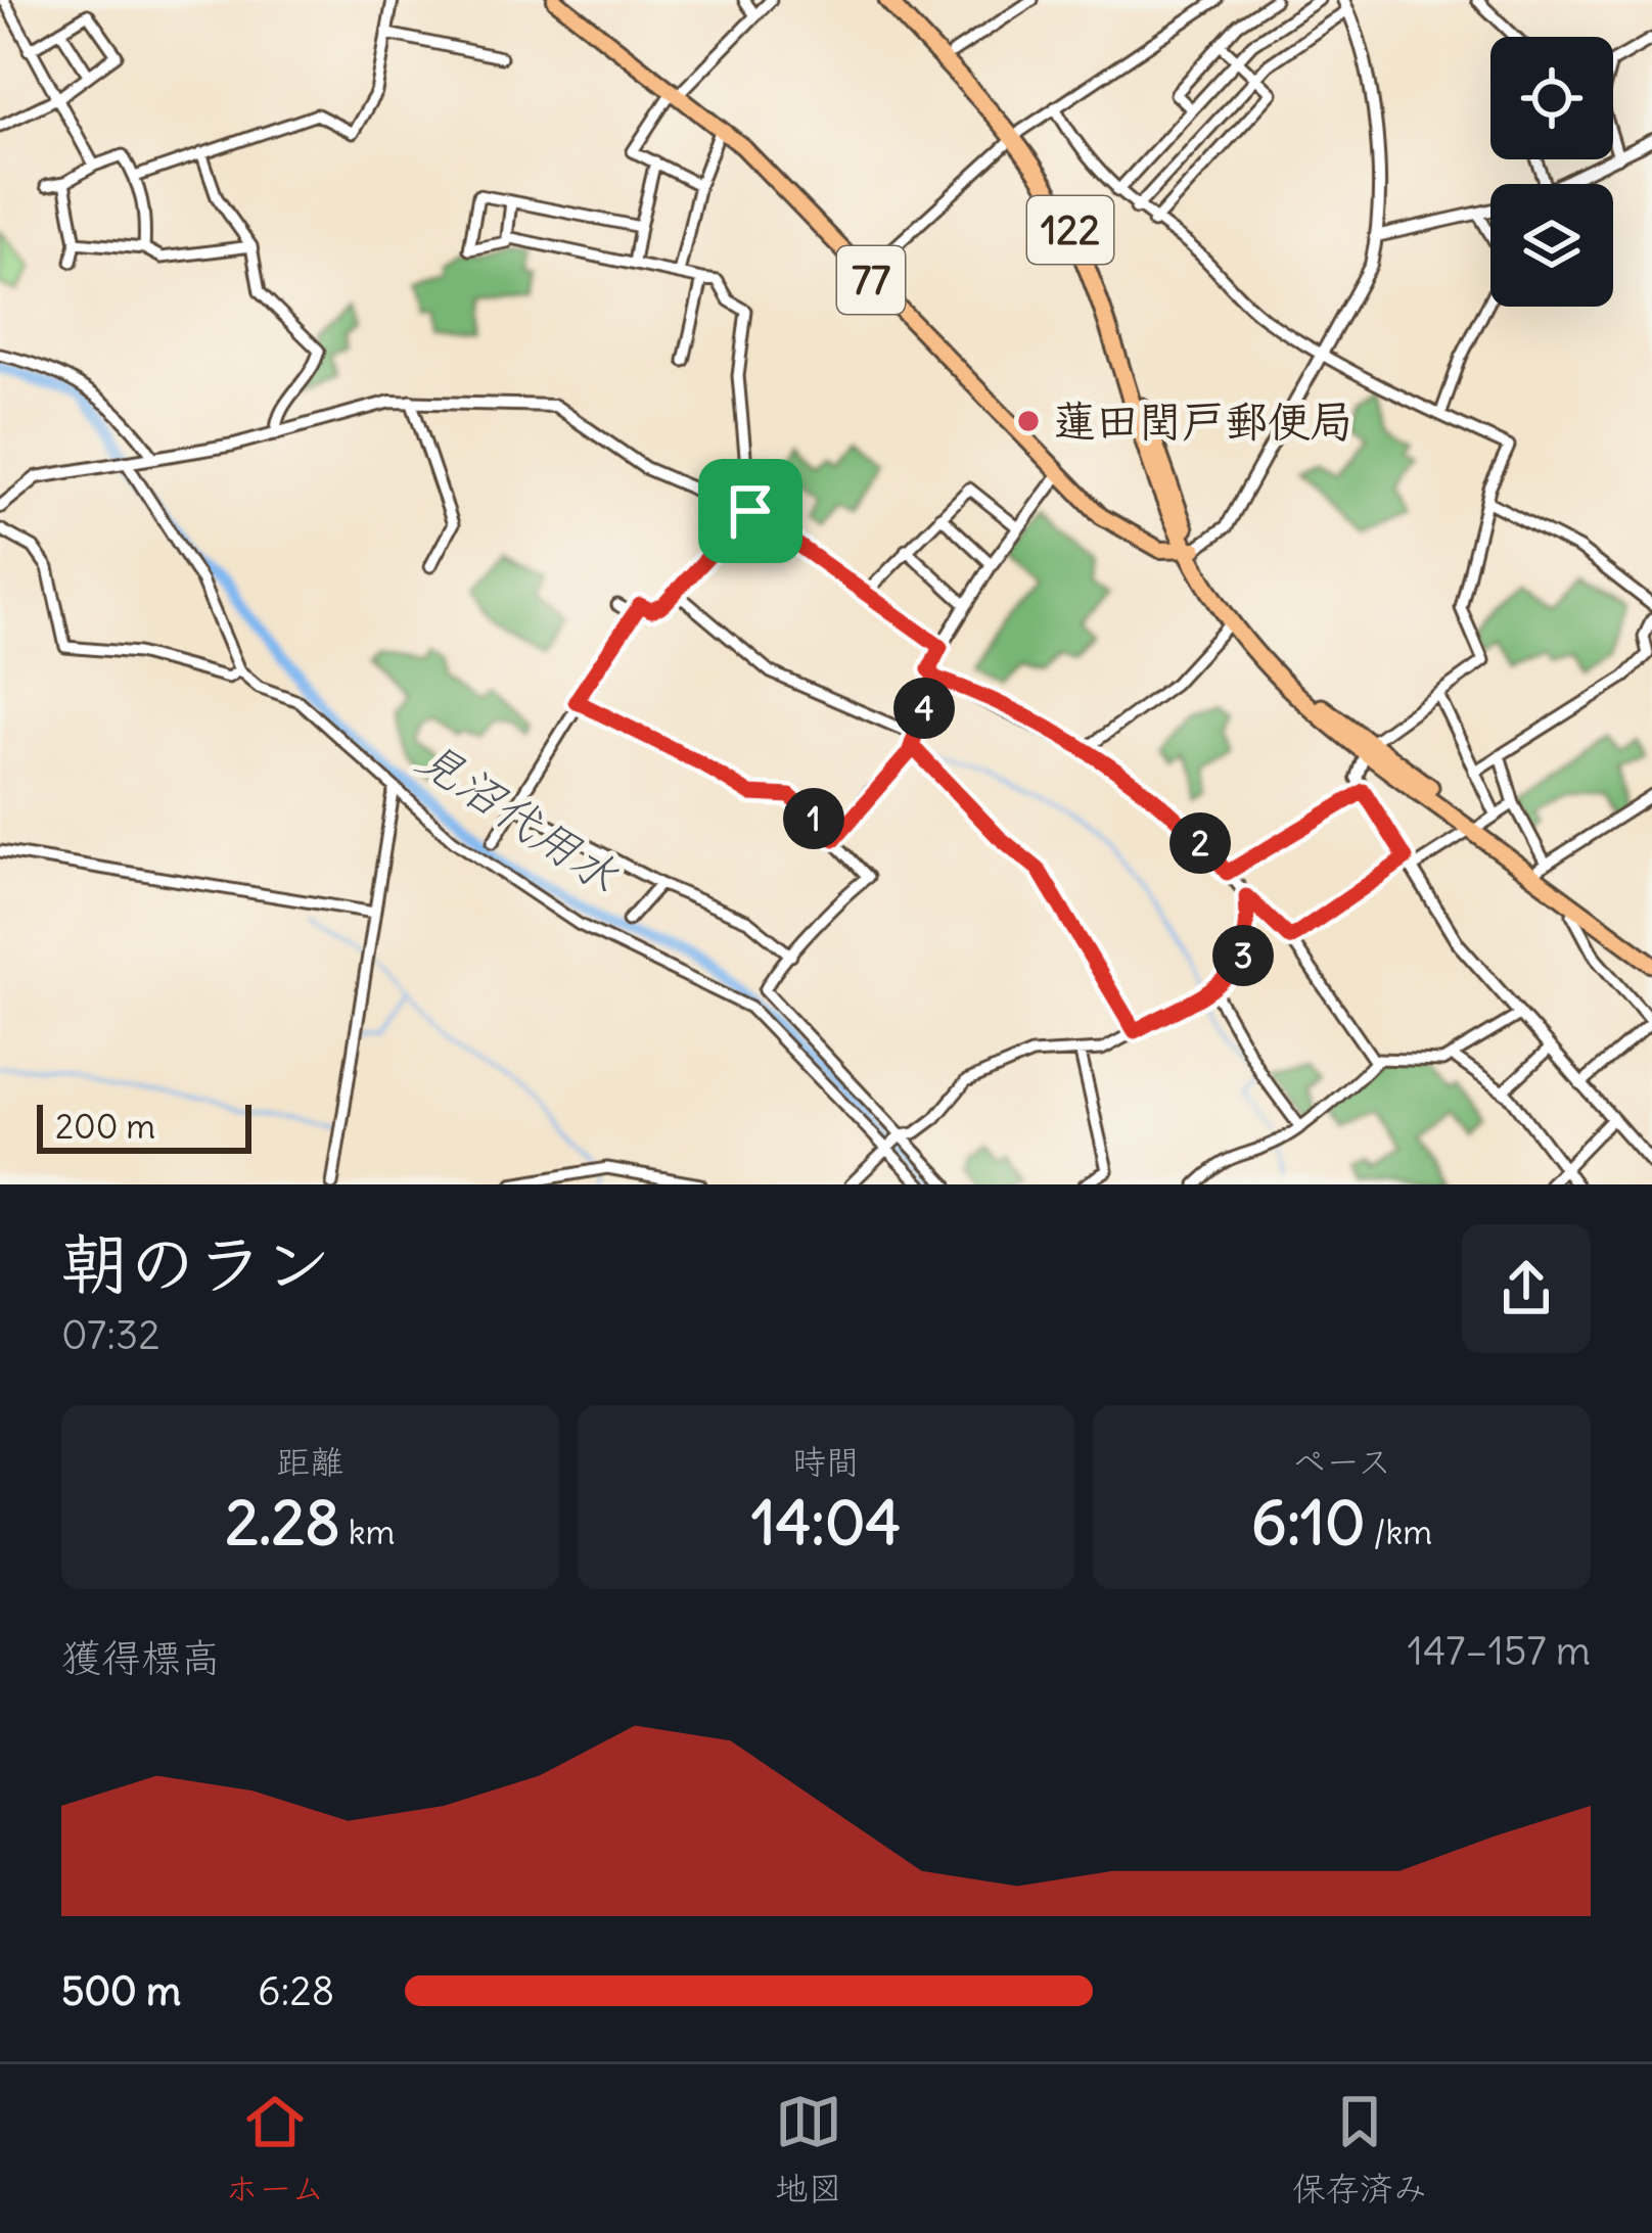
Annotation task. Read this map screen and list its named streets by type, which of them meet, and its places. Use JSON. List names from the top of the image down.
{
  "streets": {
    "highway": ["122"],
    "main road": ["77"]
  },
  "crossings": [
    ["122", "77"]
  ],
  "water": ["見沼代用水"],
  "places": ["蓮田閏戸郵便局"],
  "scale_bar": "200 m",
  "page": {
    "pins": [
      "4",
      "1",
      "2",
      "3"
    ],
    "scale": "200 m",
    "heading": ["朝のラン", "07:32"],
    "stats": [
      ["距離", "2.28 km"],
      ["時間", "14:04"],
      ["ペース", "6:10 /km"]
    ],
    "chart": ["獲得標高", "147–157 m"],
    "list": [
      {
        "name": "500 m",
        "note": "6:28"
      }
    ],
    "tabs": ["ホーム", "地図", "保存済み"]
  }
}
